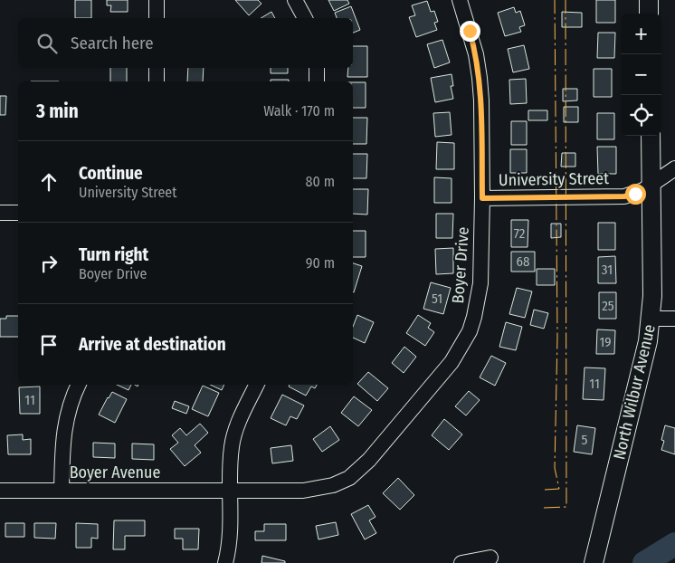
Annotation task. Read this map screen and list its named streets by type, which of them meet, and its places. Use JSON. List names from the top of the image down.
{
  "streets": {
    "main road": ["North Wilbur Avenue"],
    "street": ["University Street", "Boyer Drive", "Boyer Avenue"]
  },
  "crossings": [
    ["University Street", "Boyer Drive"],
    ["University Street", "North Wilbur Avenue"],
    ["Boyer Drive", "Boyer Avenue"]
  ],
  "house_numbers": [
    "72",
    "68",
    "31",
    "51",
    "25",
    "19",
    "11",
    "11",
    "5"
  ],
  "page": {
    "map_buttons": ["+", "−"],
    "search": "Search here",
    "heading": ["3 min", "Walk · 170 m"],
    "list": [
      ["Continue", "University Street", "80 m"],
      ["Turn right", "Boyer Drive", "90 m"],
      "Arrive at destination"
    ]
  }
}
